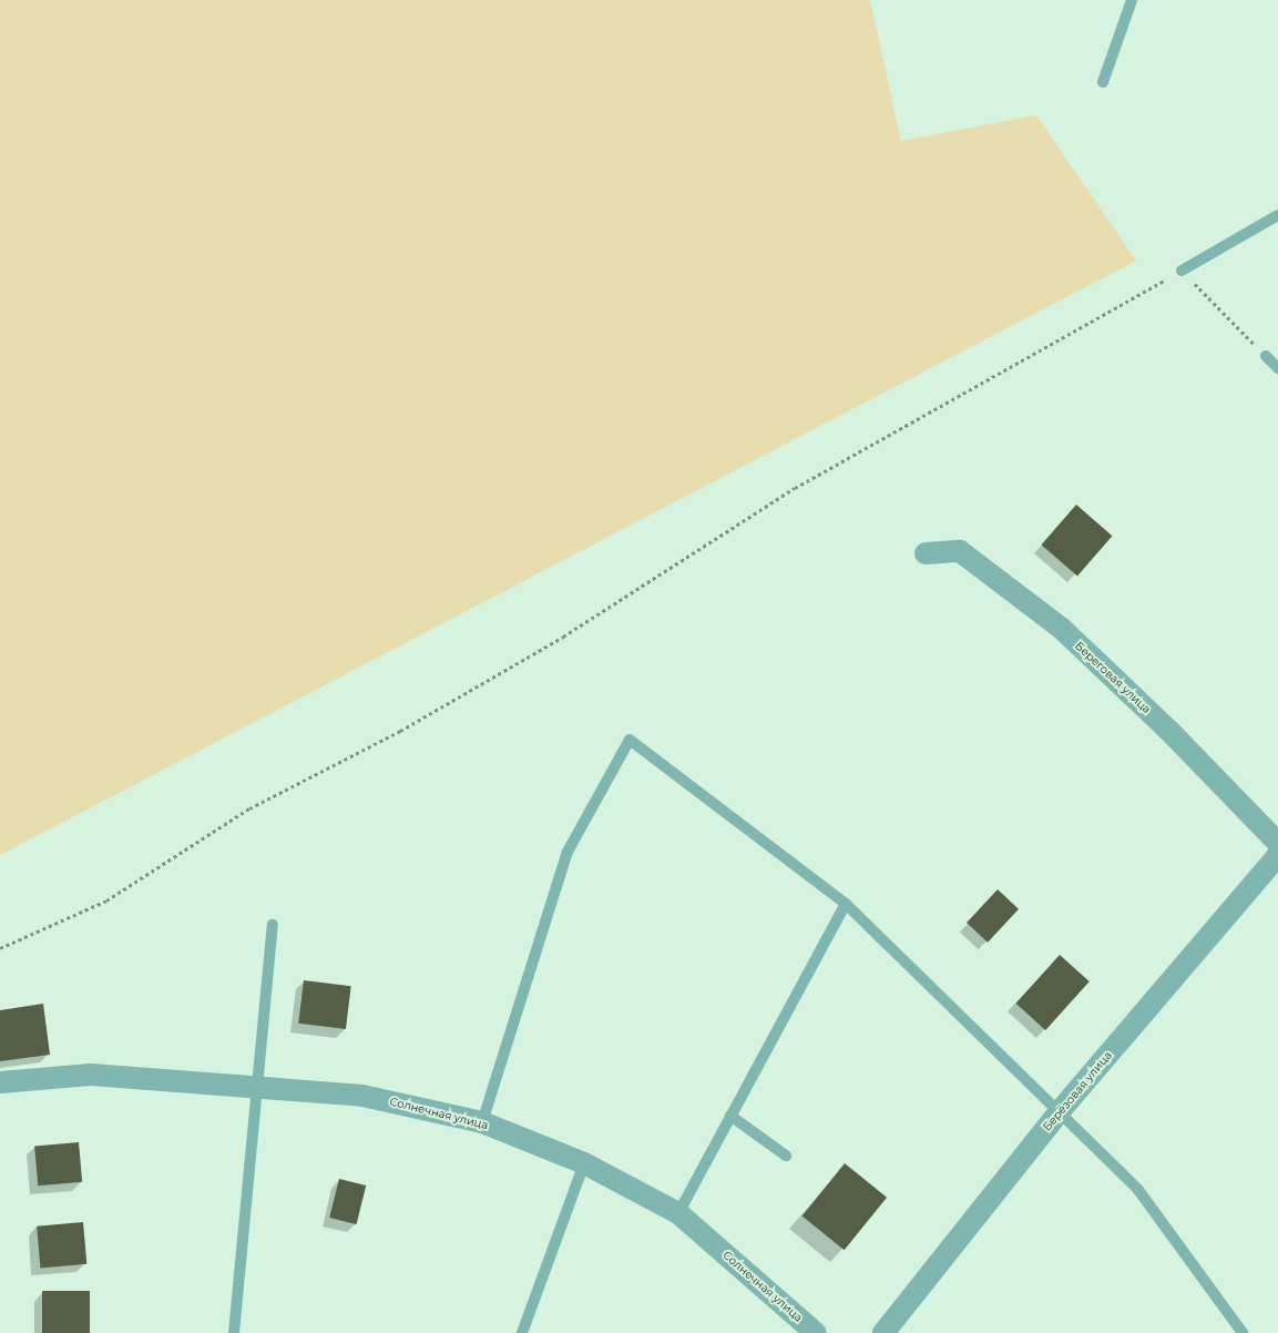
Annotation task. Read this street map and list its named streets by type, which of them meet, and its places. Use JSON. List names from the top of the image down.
{
  "streets": {
    "street": ["Береговая улица", "Берёзовая улица", "Солнечная улица"]
  }
}
